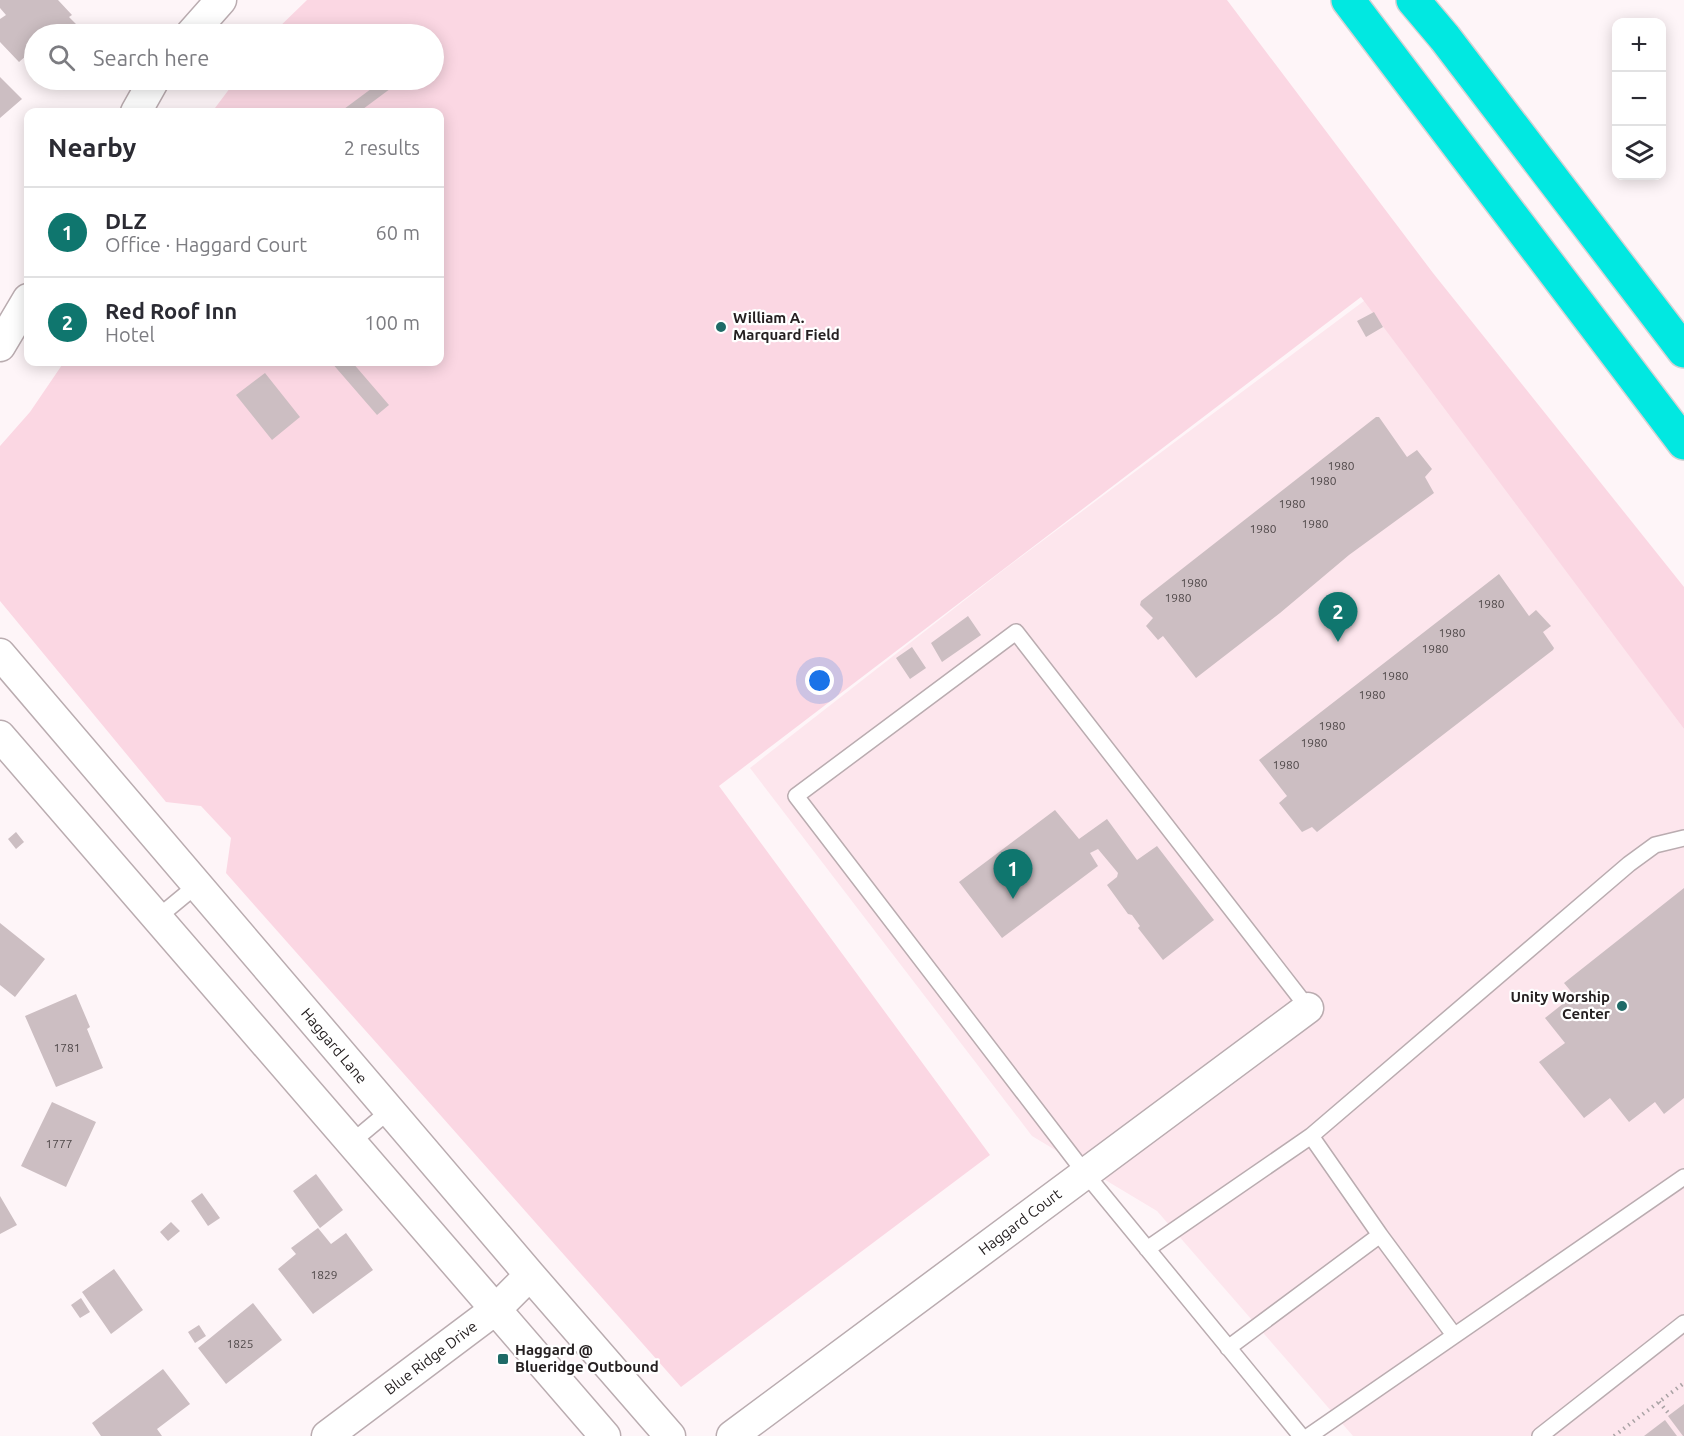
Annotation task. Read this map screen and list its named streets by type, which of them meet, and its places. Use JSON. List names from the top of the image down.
{
  "streets": {
    "street": ["Haggard Lane", "Haggard Court", "Blue Ridge Drive"]
  },
  "crossings": [
    ["Haggard Lane", "Blue Ridge Drive"]
  ],
  "places": {
    "other": ["William A. Marquard Field", "Unity Worship Center"],
    "transit": ["Haggard @ Blueridge Outbound"]
  },
  "house_numbers": [
    "1980",
    "1980",
    "1980",
    "1980",
    "1980",
    "1980",
    "1980",
    "1980",
    "1980",
    "1980",
    "1980",
    "1980",
    "1980",
    "1980",
    "1980",
    "1781",
    "1777",
    "1829",
    "1825"
  ],
  "page": {
    "map_buttons": ["+", "−"],
    "search": "Search here",
    "heading": ["Nearby", "2 results"],
    "list": [
      {
        "mark": "1",
        "name": "DLZ",
        "note": "Office · Haggard Court",
        "value": "60 m"
      },
      {
        "mark": "2",
        "name": "Red Roof Inn",
        "note": "Hotel",
        "value": "100 m"
      }
    ],
    "pins": ["2", "1"]
  }
}
